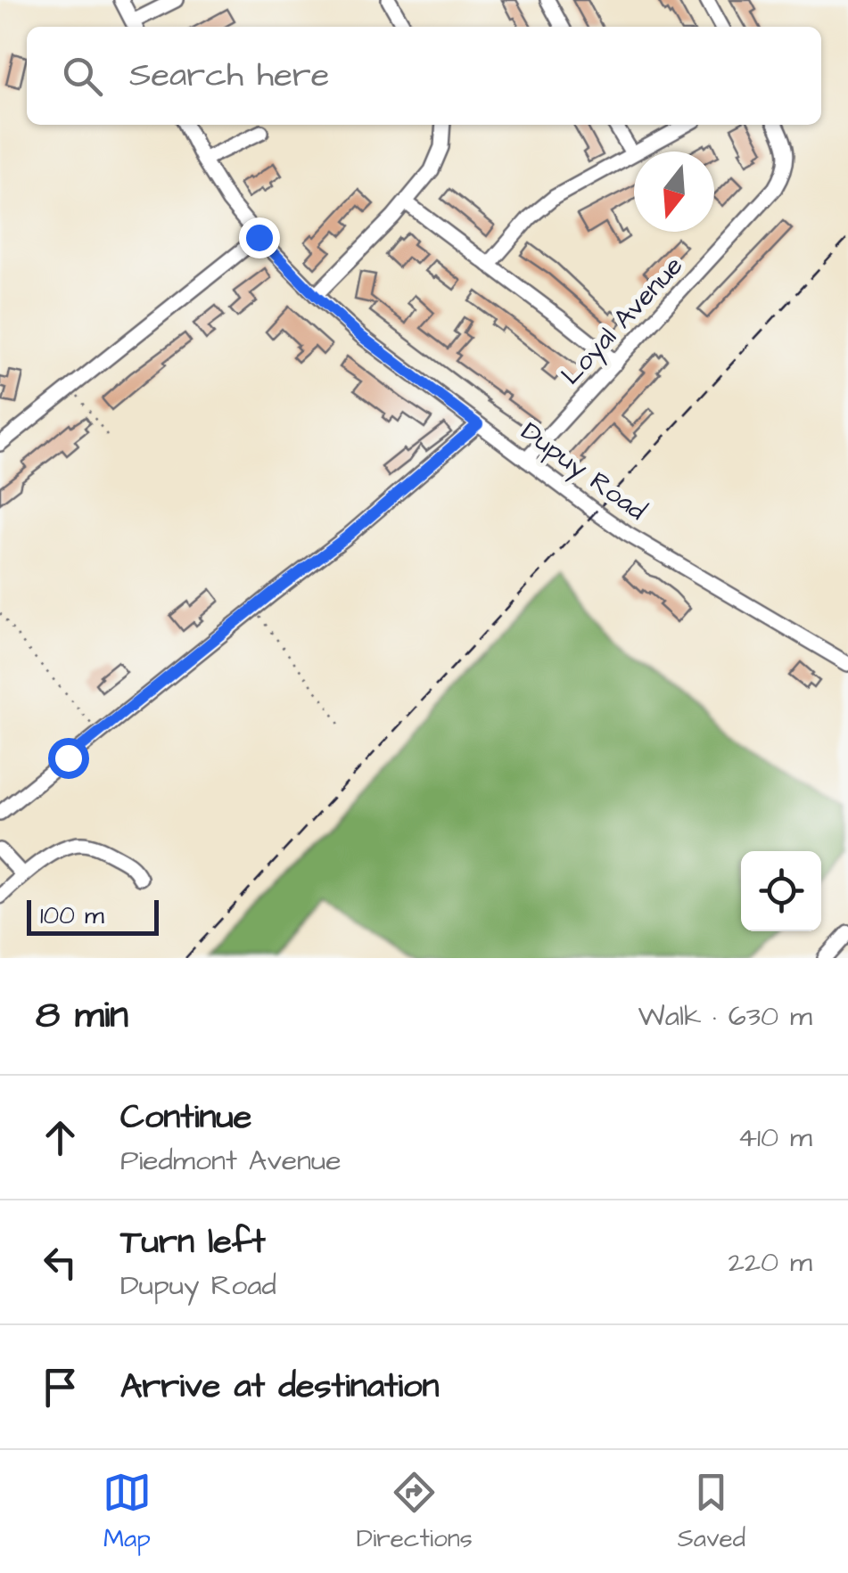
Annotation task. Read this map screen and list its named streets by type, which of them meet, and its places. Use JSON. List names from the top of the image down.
{
  "streets": {
    "street": ["Loyal Avenue", "Dupuy Road"]
  },
  "crossings": [
    ["Loyal Avenue", "Dupuy Road"]
  ],
  "scale_bar": "100 m",
  "north": "bottom",
  "page": {
    "search": "Search here",
    "scale": "100 m",
    "heading": ["8 min", "Walk · 630 m"],
    "list": [
      ["Continue", "Piedmont Avenue", "410 m"],
      ["Turn left", "Dupuy Road", "220 m"],
      "Arrive at destination"
    ],
    "nav": ["Map", "Directions", "Saved"]
  }
}
